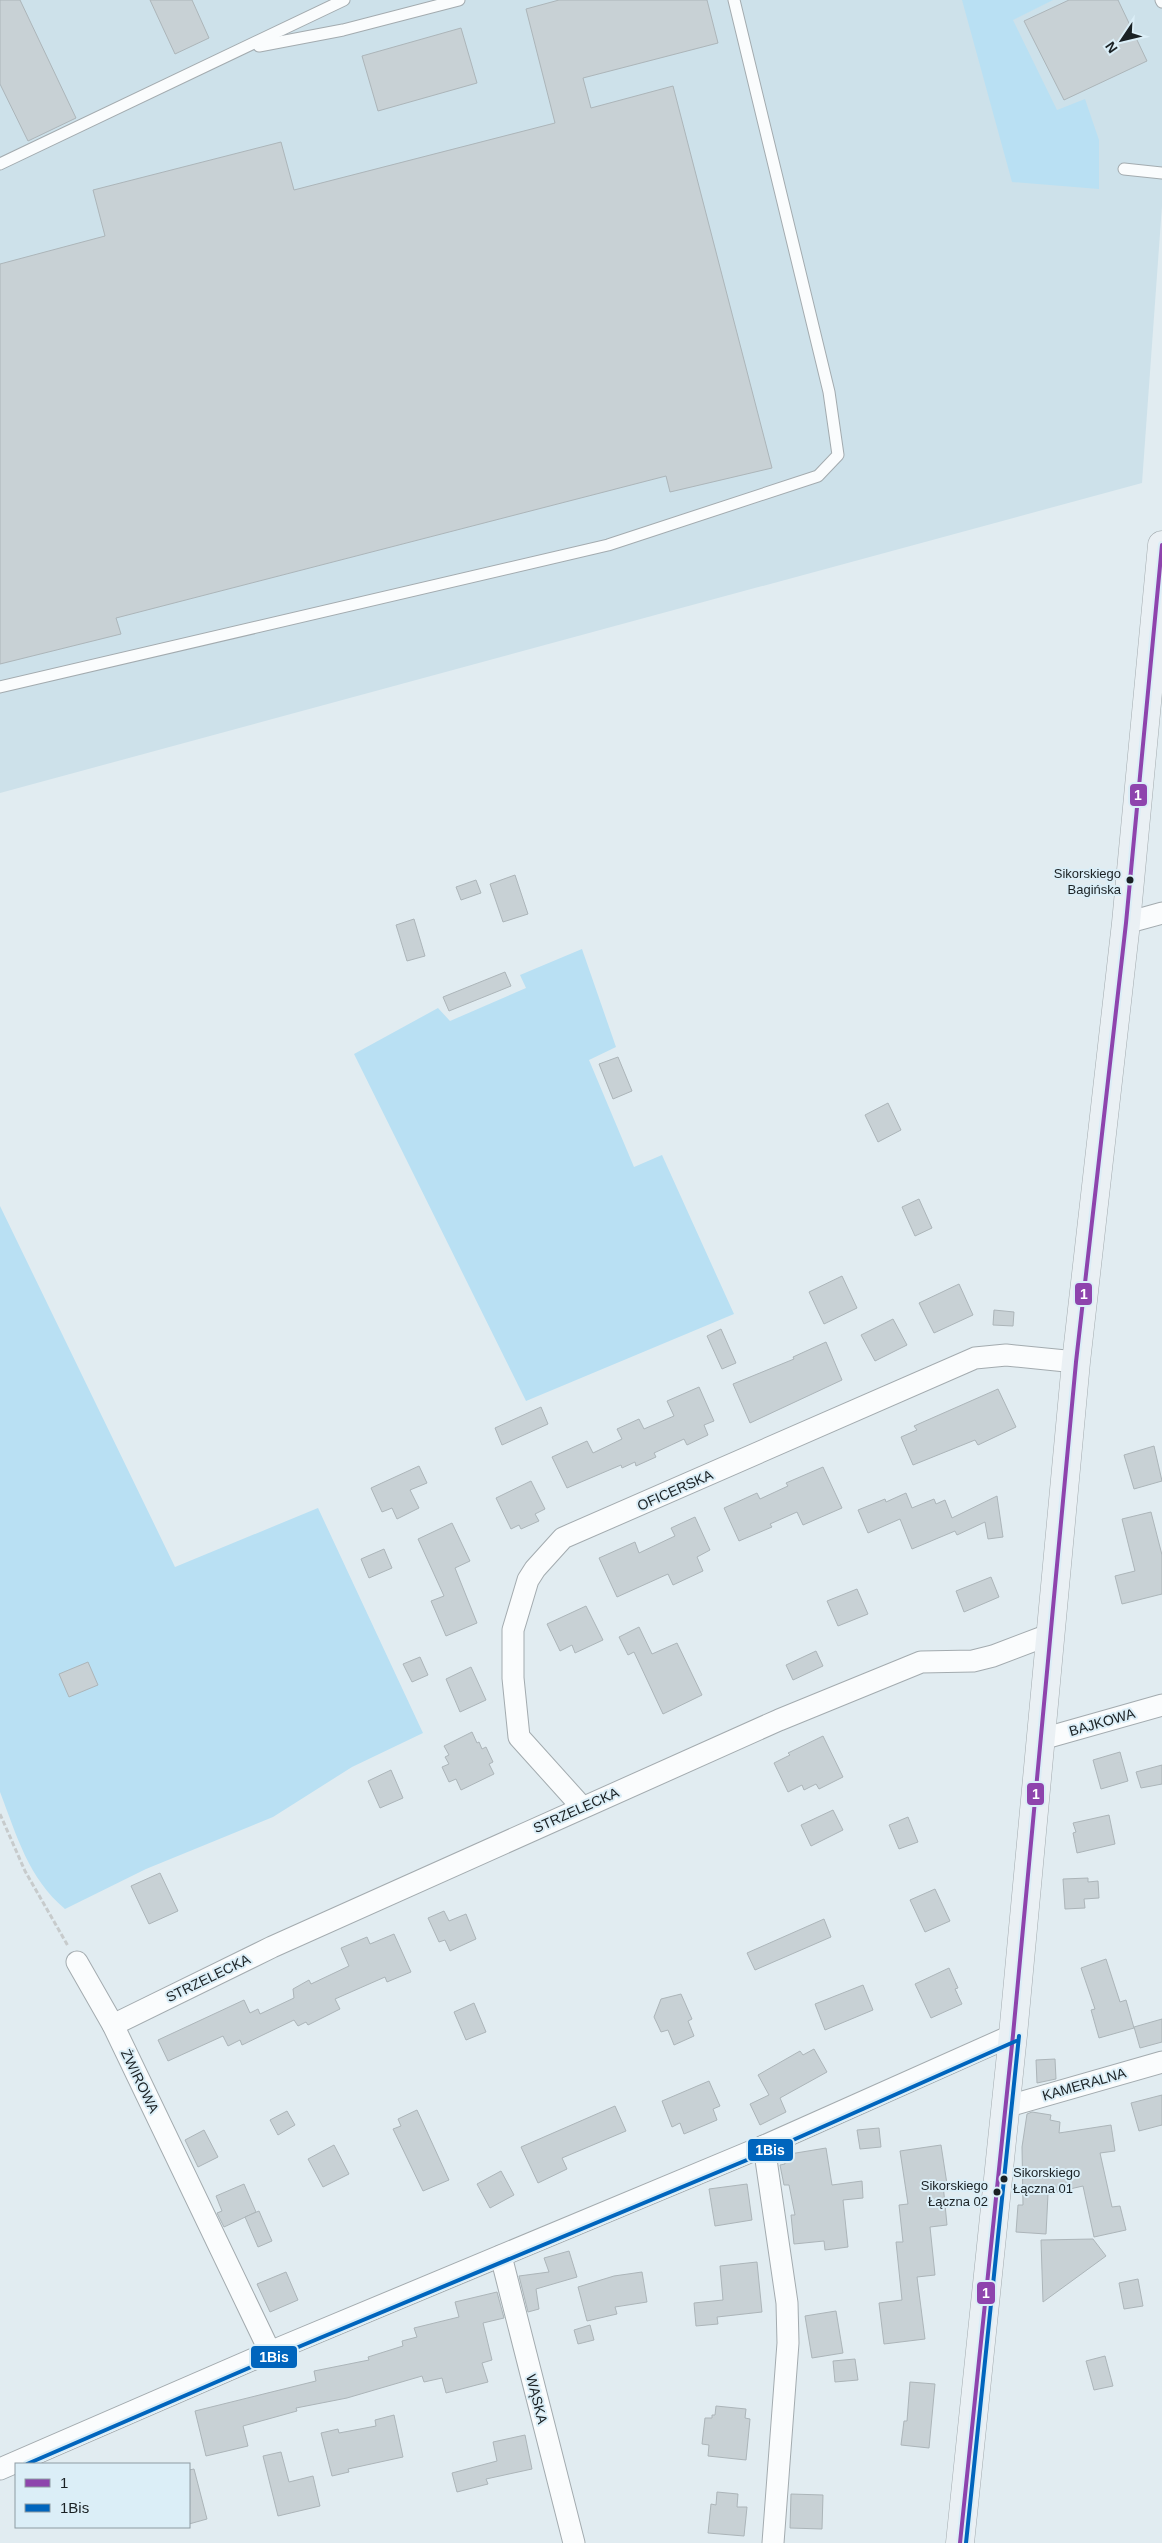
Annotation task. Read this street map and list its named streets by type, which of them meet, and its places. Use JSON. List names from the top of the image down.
{
  "streets": {
    "street": [
      "OFICERSKA",
      "BAJKOWA",
      "STRZELECKA",
      "ŻWIROWA",
      "KAMERALNA",
      "WĄSKA"
    ]
  },
  "crossings": [
    ["OFICERSKA", "STRZELECKA"],
    ["STRZELECKA", "ŻWIROWA"]
  ],
  "places": ["Sikorskiego Bagińska", "Sikorskiego Łączna 01", "Sikorskiego Łączna 02"],
  "lines": ["transit line 1", "transit line 1Bis"],
  "legend": ["1", "1Bis"],
  "north": "bottom left"
}
